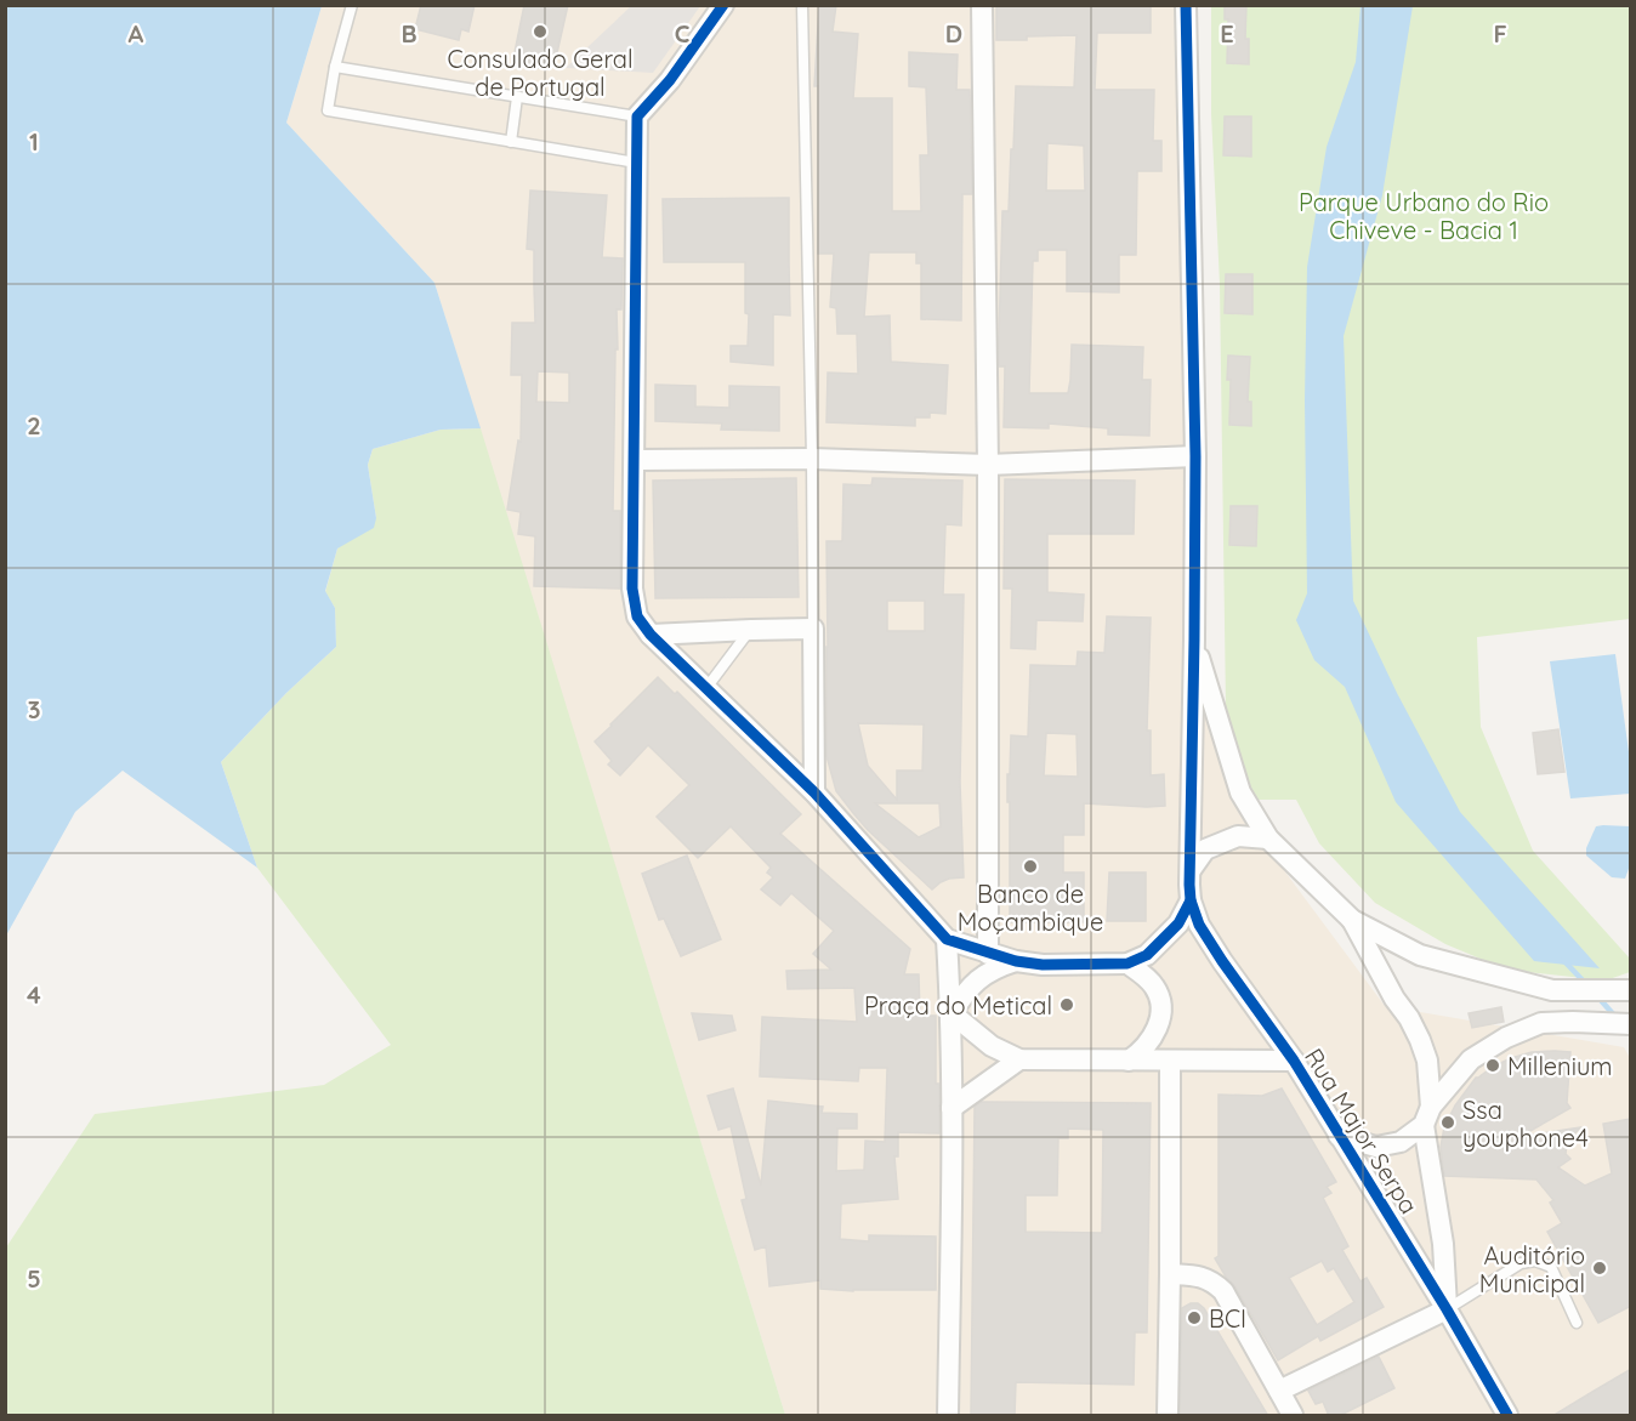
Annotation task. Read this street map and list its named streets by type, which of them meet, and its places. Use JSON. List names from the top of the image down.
{
  "streets": {
    "street": ["Rua Major Serpa"]
  },
  "parks": ["Parque Urbano do Rio Chiveve - Bacia 1"],
  "places": [
    "Consulado Geral de Portugal",
    "Banco de Moçambique",
    "Praça do Metical",
    "Millenium",
    "Ssa youphone4",
    "Auditório Municipal",
    "BCI"
  ],
  "grid": {
    "columns": [
      "A",
      "B",
      "C",
      "D",
      "E",
      "F"
    ],
    "rows": [
      "1",
      "2",
      "3",
      "4",
      "5"
    ]
  }
}
